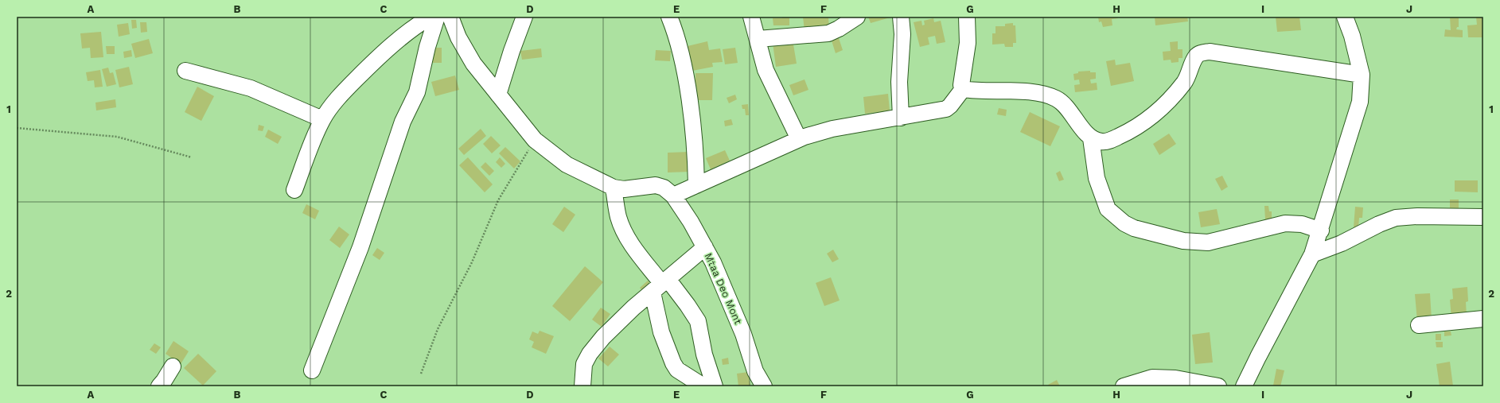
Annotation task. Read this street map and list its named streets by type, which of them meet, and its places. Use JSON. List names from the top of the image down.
{
  "streets": {
    "street": ["Mtaa Deo Mont"]
  },
  "grid": {
    "columns": [
      "A",
      "B",
      "C",
      "D",
      "E",
      "F",
      "G",
      "H",
      "I",
      "J"
    ],
    "rows": ["1", "2"]
  }
}
